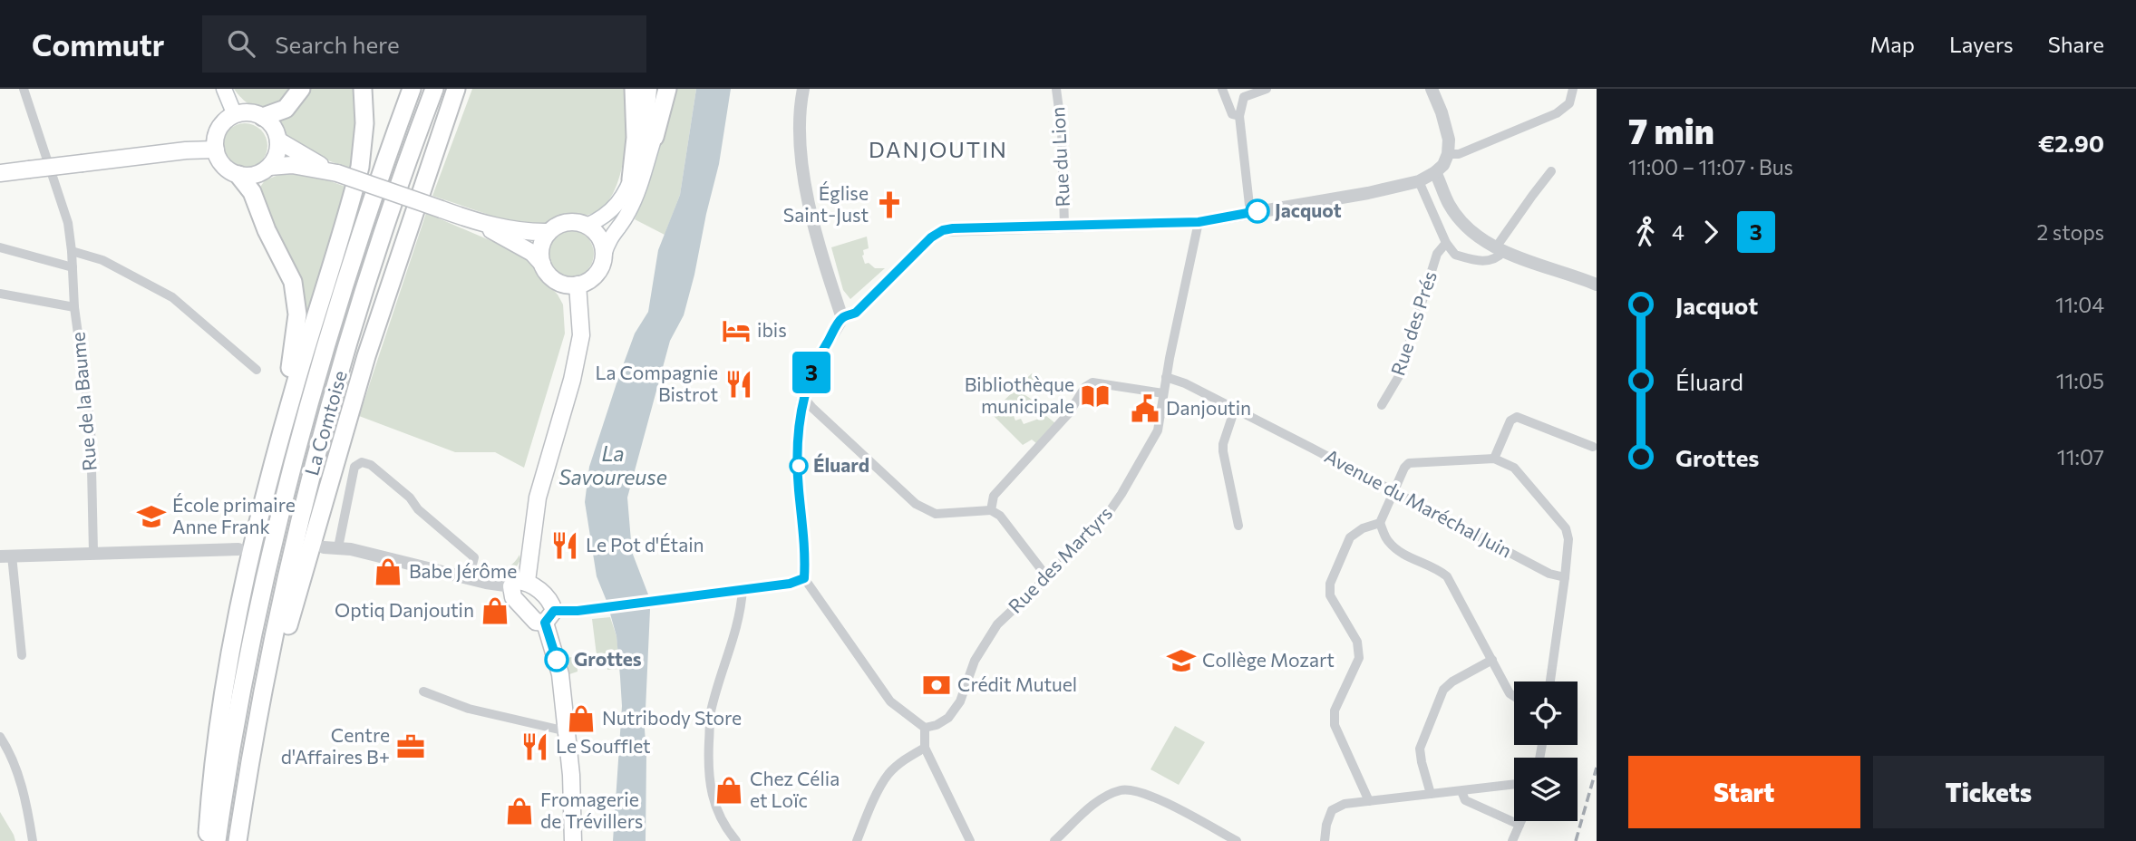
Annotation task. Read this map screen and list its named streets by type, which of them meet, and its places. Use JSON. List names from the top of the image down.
{
  "streets": {
    "highway": ["La Comtoise"],
    "street": [
      "Rue du Lion",
      "Rue des Prés",
      "Rue de la Baume",
      "Avenue du Maréchal Juin",
      "Rue des Martyrs"
    ]
  },
  "crossings": [
    ["Avenue du Maréchal Juin", "Rue des Martyrs"]
  ],
  "districts": ["DANJOUTIN"],
  "water": ["La Savoureuse"],
  "places": {
    "church": ["Église Saint-Just"],
    "other": ["Jacquot", "Éluard", "Grottes"],
    "hotel": ["ibis"],
    "restaurant": ["La Compagnie Bistrot", "Le Pot d'Étain", "Le Soufflet"],
    "library": ["Bibliothèque municipale"],
    "public building": ["Danjoutin"],
    "school or university": ["École primaire Anne Frank", "Collège Mozart"],
    "shop": [
      "Babe Jérôme",
      "Optiq Danjoutin",
      "Nutribody Store",
      "Chez Célia et Loïc",
      "Fromagerie de Trévillers"
    ],
    "bank": ["Crédit Mutuel"],
    "office": ["Centre d'Affaires B+"]
  },
  "lines": ["bus line 3"],
  "page": {
    "header": "Commutr",
    "search": "Search here",
    "nav": ["Map", "Layers", "Share"],
    "on_map": "3",
    "heading": ["7 min", "11:00 – 11:07 · Bus", "€2.90"],
    "legs": ["4", "3", "2 stops"],
    "list": [
      {
        "name": "Jacquot",
        "value": "11:04"
      },
      {
        "name": "Éluard",
        "value": "11:05"
      },
      {
        "name": "Grottes",
        "value": "11:07"
      }
    ],
    "buttons": ["Start", "Tickets"]
  }
}
